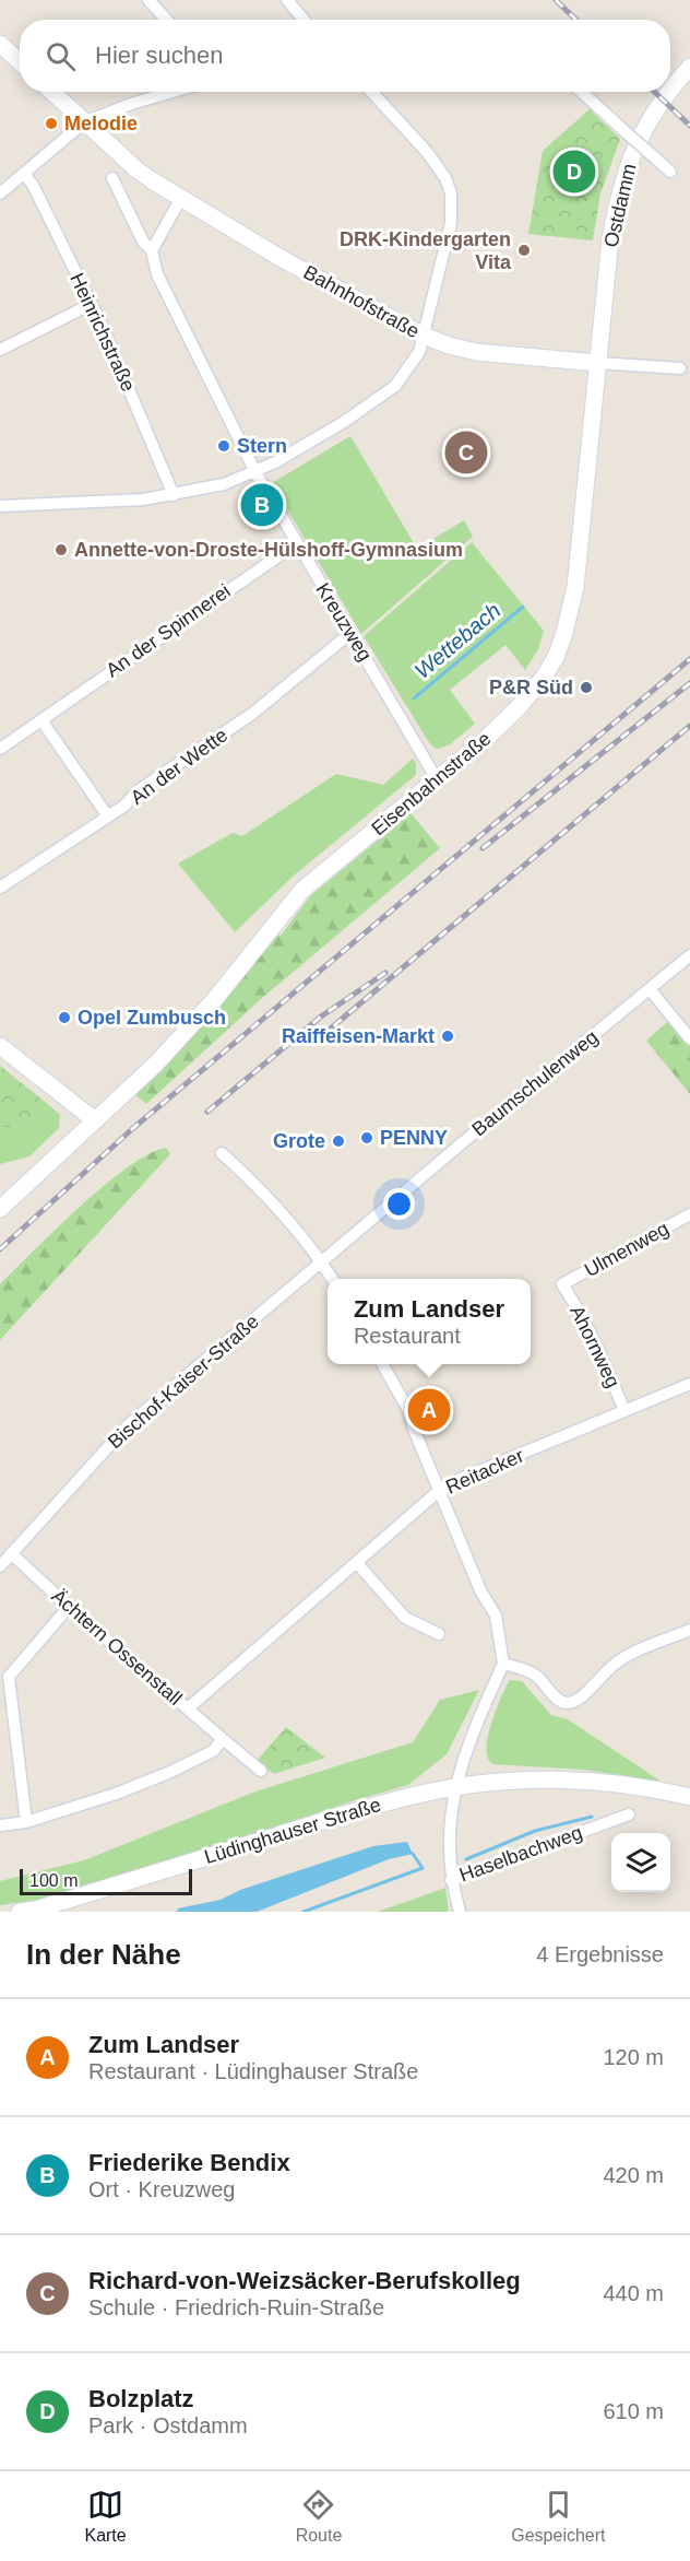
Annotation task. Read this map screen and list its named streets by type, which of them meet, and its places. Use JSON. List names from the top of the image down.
{
  "streets": {
    "street": [
      "Ostdamm",
      "Bahnhofstraße",
      "Heinrichstraße",
      "Kreuzweg",
      "An der Spinnerei",
      "An der Wette",
      "Eisenbahnstraße",
      "Baumschulenweg",
      "Ulmenweg",
      "Ahornweg",
      "Bischof-Kaiser-Straße",
      "Reitacker",
      "Ächtern Ossenstall",
      "Lüdinghauser Straße",
      "Haselbachweg"
    ]
  },
  "crossings": [
    ["Ostdamm", "Bahnhofstraße"],
    ["Ostdamm", "Eisenbahnstraße"],
    ["Bahnhofstraße", "Eisenbahnstraße"],
    ["Kreuzweg", "An der Spinnerei"],
    ["Kreuzweg", "An der Wette"],
    ["Kreuzweg", "Eisenbahnstraße"],
    ["Baumschulenweg", "Bischof-Kaiser-Straße"],
    ["Ulmenweg", "Ahornweg"],
    ["Ahornweg", "Reitacker"],
    ["Bischof-Kaiser-Straße", "Ächtern Ossenstall"],
    ["Reitacker", "Ächtern Ossenstall"]
  ],
  "water": ["Wettebach"],
  "places": [
    "Melodie",
    "DRK-Kindergarten Vita",
    "Stern",
    "Annette-von-Droste-Hülshoff-Gymnasium",
    "P&R Süd",
    "Opel Zumbusch",
    "Raiffeisen-Markt",
    "PENNY",
    "Grote"
  ],
  "scale_bar": "100 m",
  "page": {
    "search": "Hier suchen",
    "pins": [
      "D",
      "C",
      "B",
      "A"
    ],
    "popup": ["Zum Landser", "Restaurant"],
    "scale": "100 m",
    "heading": ["In der Nähe", "4 Ergebnisse"],
    "list": [
      {
        "mark": "A",
        "name": "Zum Landser",
        "note": "Restaurant · Lüdinghauser Straße",
        "value": "120 m"
      },
      {
        "mark": "B",
        "name": "Friederike Bendix",
        "note": "Ort · Kreuzweg",
        "value": "420 m"
      },
      {
        "mark": "C",
        "name": "Richard-von-Weizsäcker-Berufskolleg",
        "note": "Schule · Friedrich-Ruin-Straße",
        "value": "440 m"
      },
      {
        "mark": "D",
        "name": "Bolzplatz",
        "note": "Park · Ostdamm",
        "value": "610 m"
      }
    ],
    "nav": ["Karte", "Route", "Gespeichert"]
  }
}
